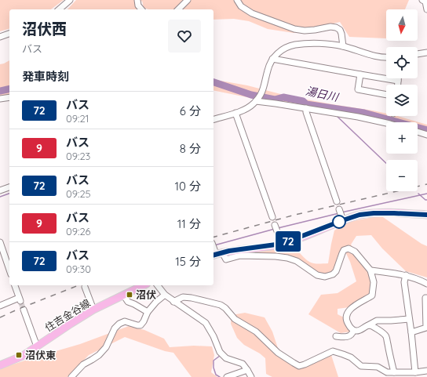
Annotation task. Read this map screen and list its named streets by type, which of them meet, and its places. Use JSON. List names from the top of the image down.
{
  "streets": {
    "main road": ["住吉金谷線"]
  },
  "water": ["湯日川"],
  "places": {
    "transit": ["沼伏", "沼伏東"]
  },
  "lines": ["bus line 72"],
  "north": "bottom",
  "page": {
    "on_map": "72",
    "map_buttons": ["+", "−"],
    "heading": [
      ["沼伏西", "バス"],
      "発車時刻"
    ],
    "list": [
      {
        "mark": "72",
        "name": "バス",
        "note": "09:21",
        "value": "6 分"
      },
      {
        "mark": "9",
        "name": "バス",
        "note": "09:23",
        "value": "8 分"
      },
      {
        "mark": "72",
        "name": "バス",
        "note": "09:25",
        "value": "10 分"
      },
      {
        "mark": "9",
        "name": "バス",
        "note": "09:26",
        "value": "11 分"
      },
      {
        "mark": "72",
        "name": "バス",
        "note": "09:30",
        "value": "15 分"
      }
    ]
  }
}
